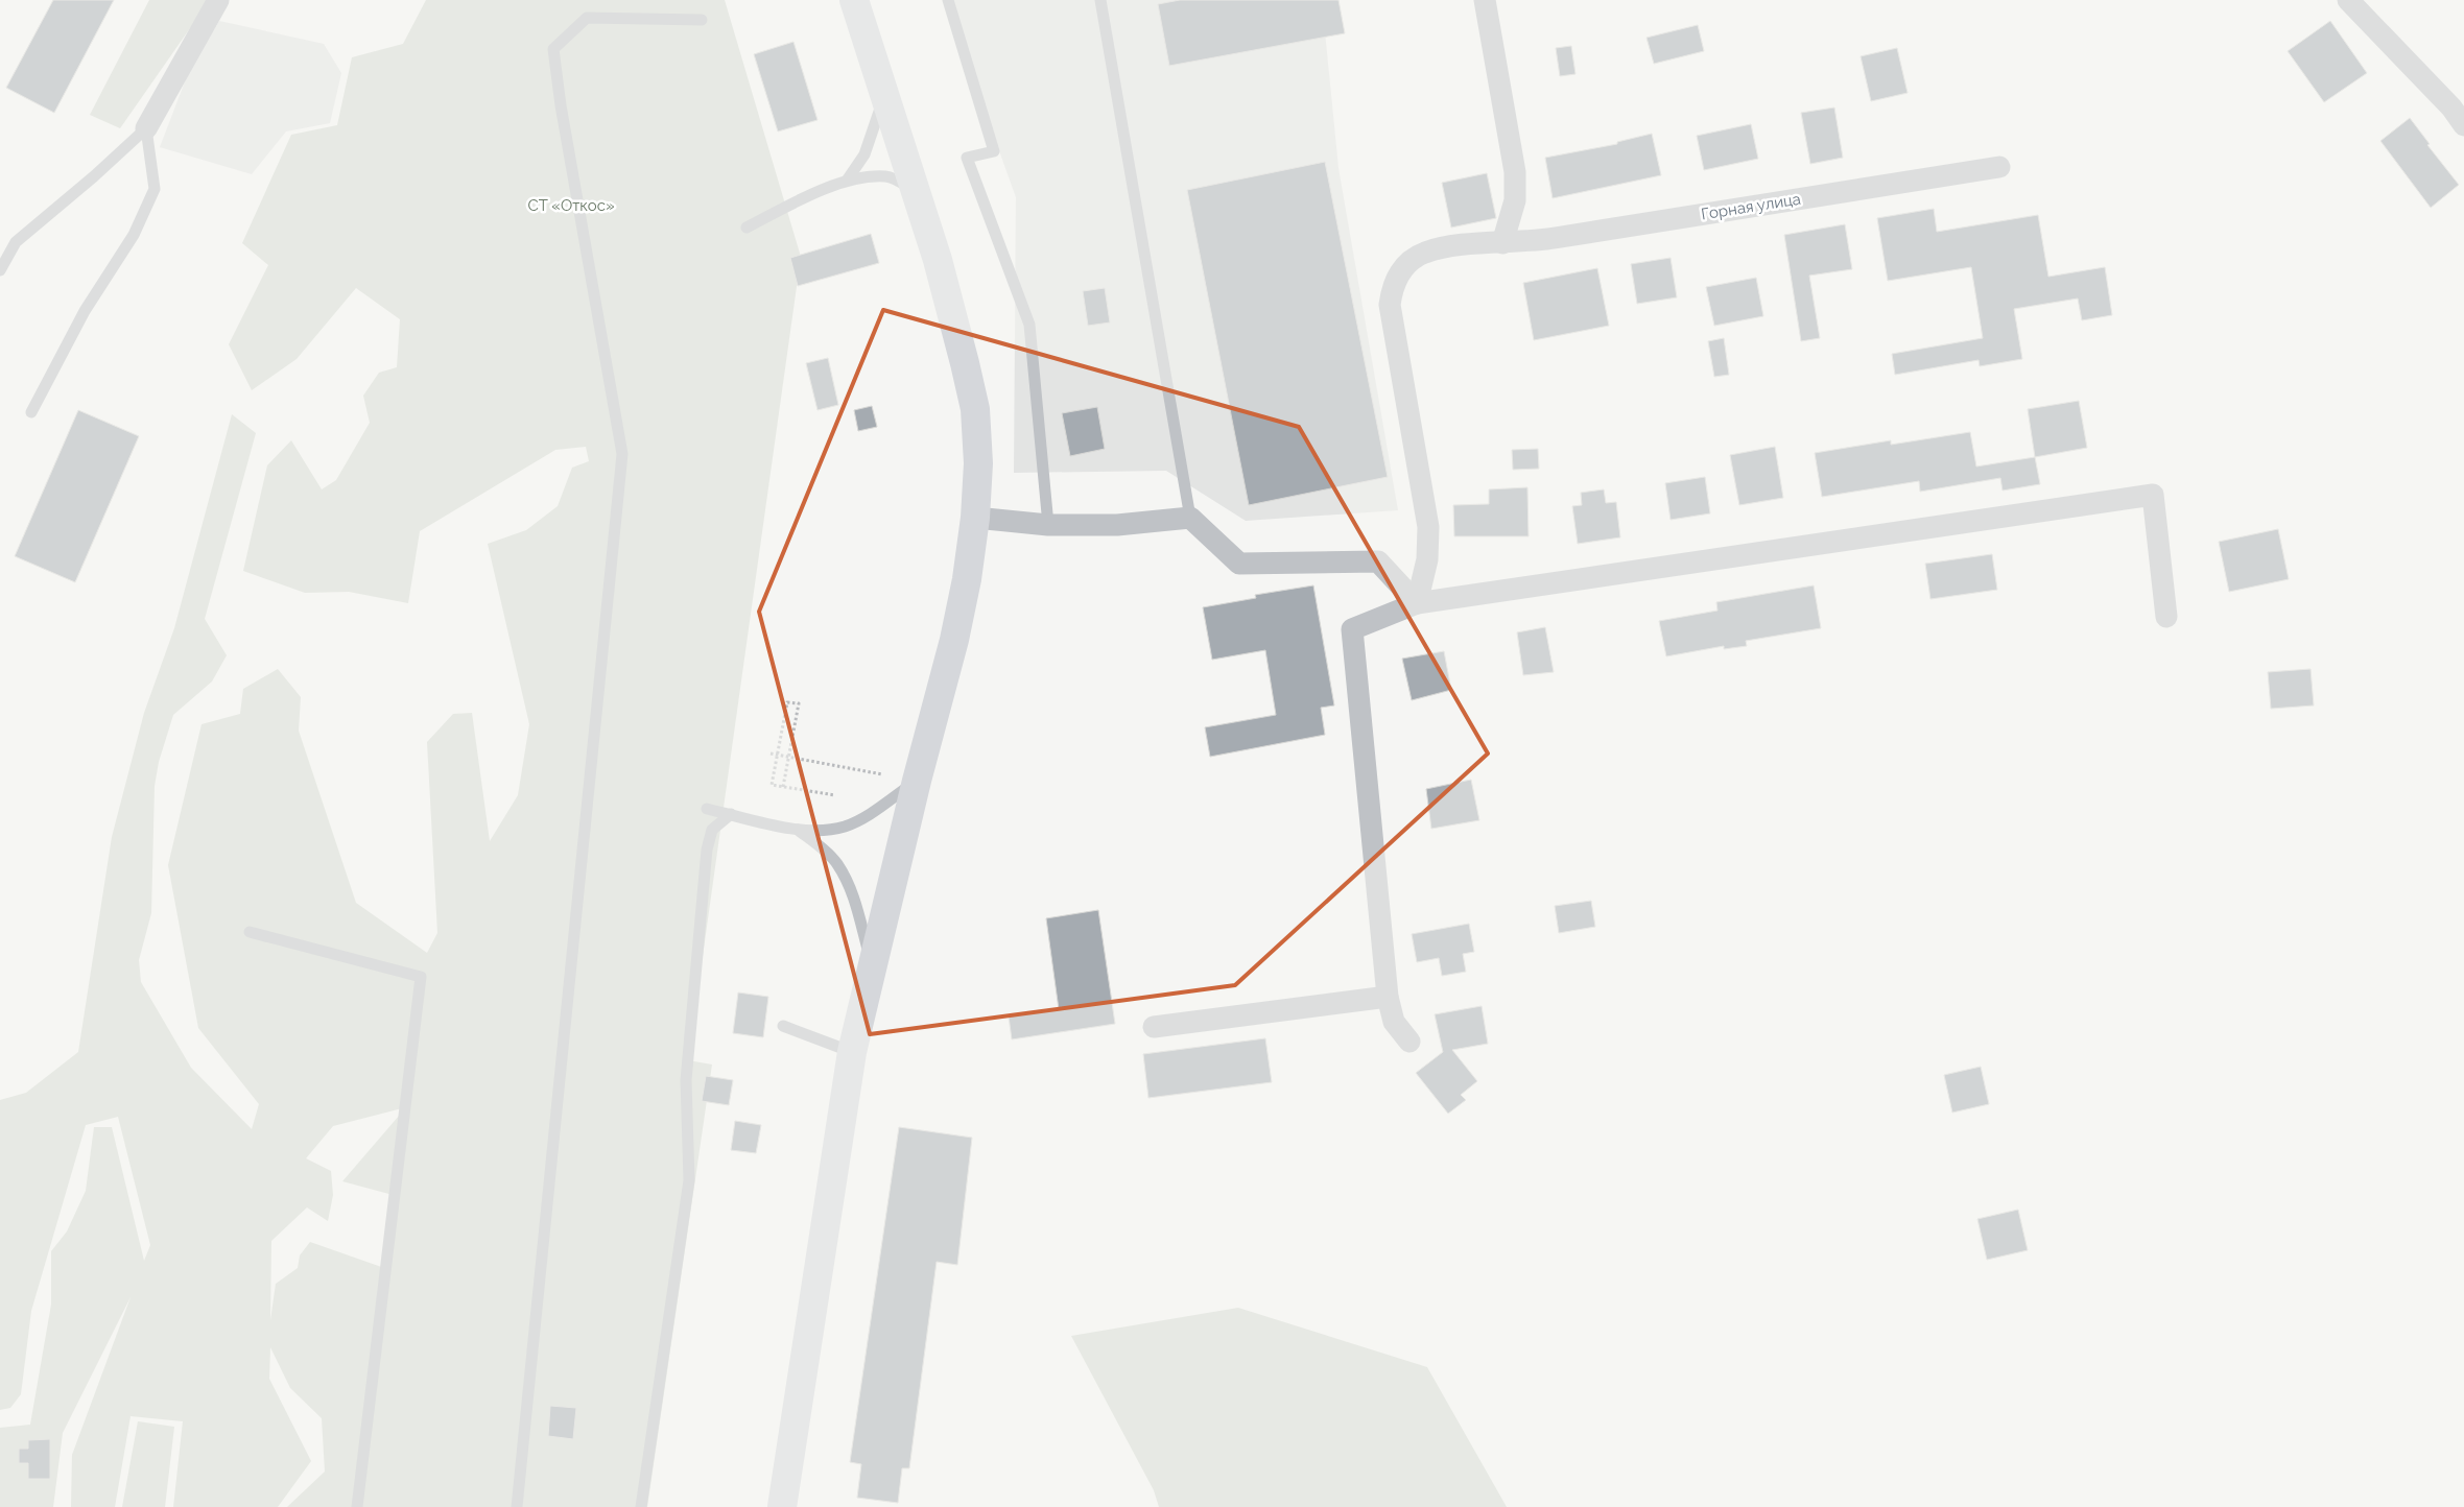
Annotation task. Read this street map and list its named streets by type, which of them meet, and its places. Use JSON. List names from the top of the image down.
{
  "streets": {
    "street": ["Горная улица"]
  },
  "parks": ["СТ «Откос»"]
}
